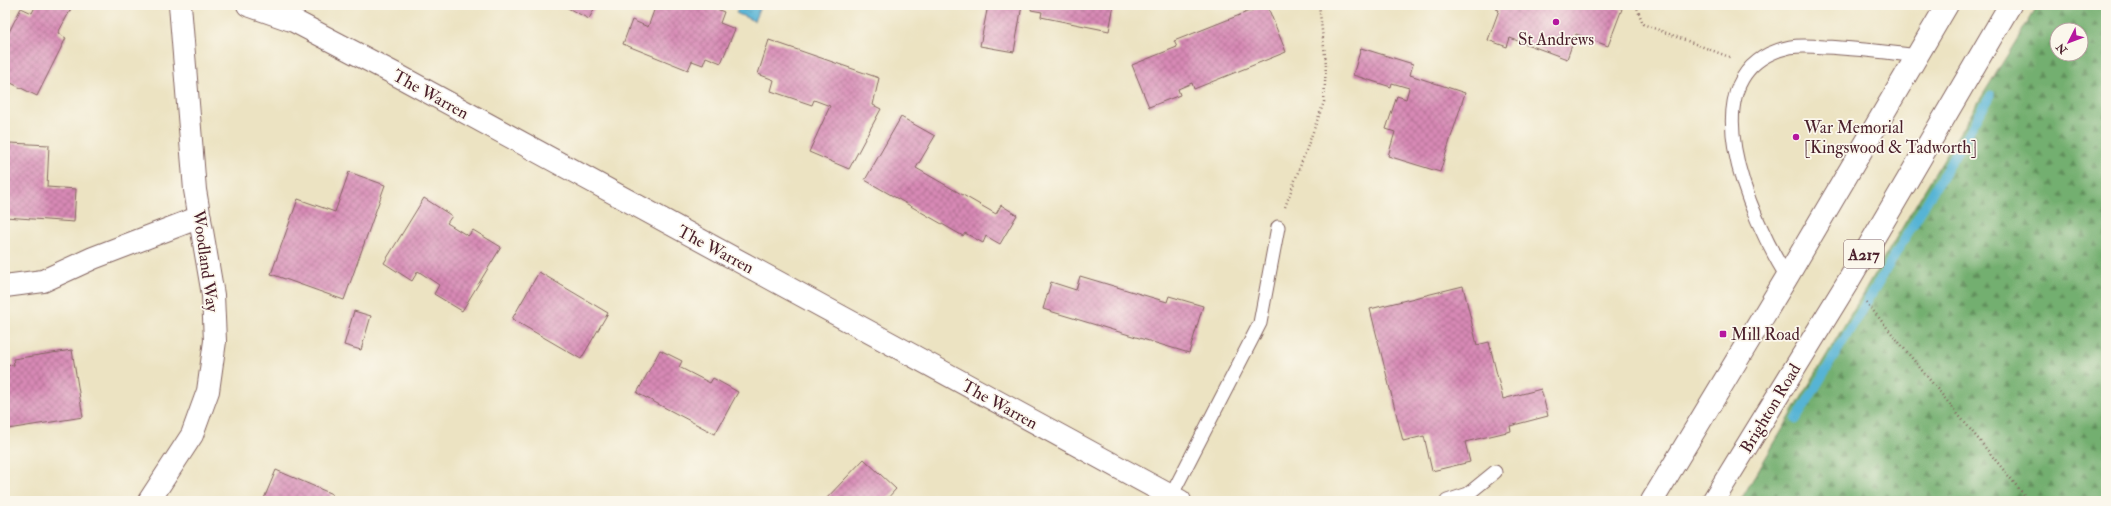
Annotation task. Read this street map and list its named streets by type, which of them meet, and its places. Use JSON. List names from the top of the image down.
{
  "streets": {
    "main road": [
      "The Warren",
      "A217",
      "Woodland Way",
      "Brighton Road"
    ]
  },
  "places": {
    "other": ["St Andrews", "War Memorial [Kingswood & Tadworth]"],
    "transit": ["Mill Road"]
  },
  "north": "bottom left"
}
